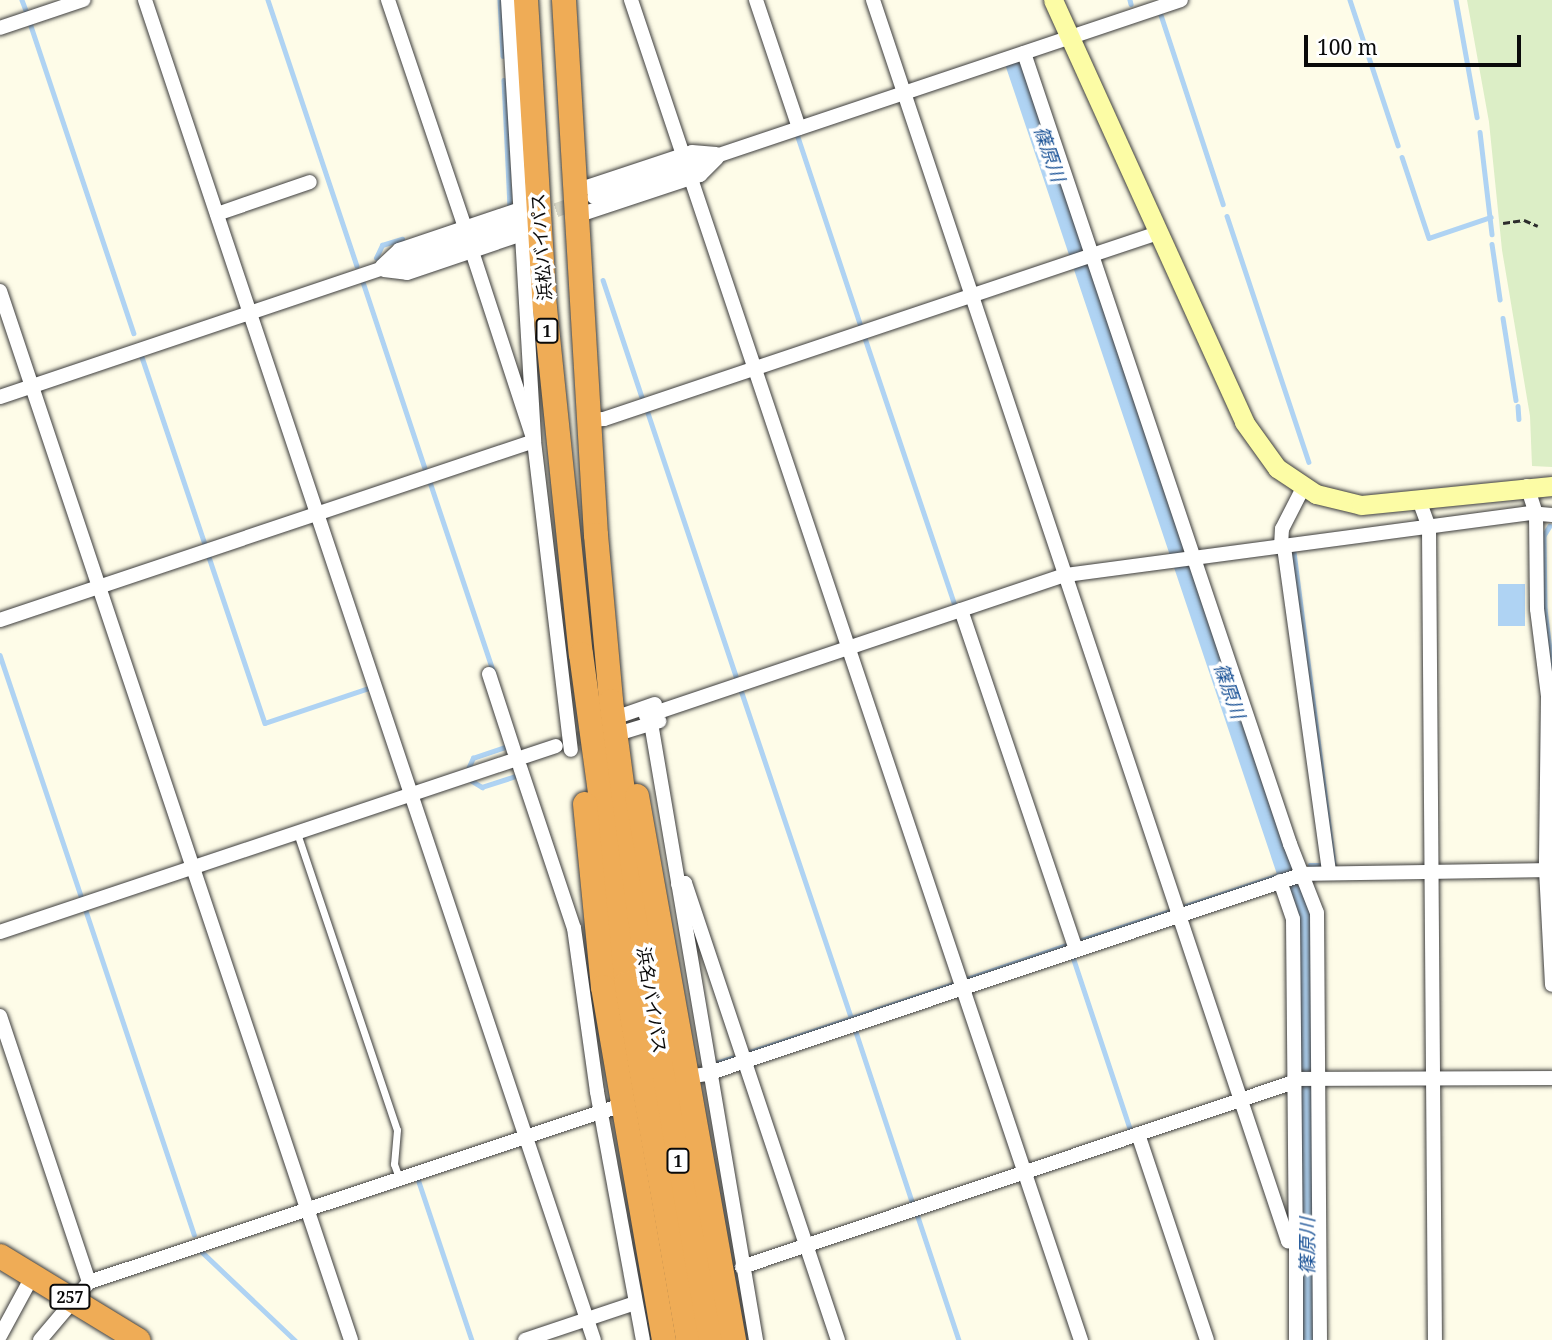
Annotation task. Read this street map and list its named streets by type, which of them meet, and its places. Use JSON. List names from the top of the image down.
{
  "streets": {
    "highway": [
      "浜松バイパス",
      "1",
      "浜名バイパス",
      "257"
    ]
  },
  "crossings": [
    ["浜松バイパス", "浜名バイパス"]
  ],
  "water": ["篠原川"],
  "scale_bar": "100 m"
}
